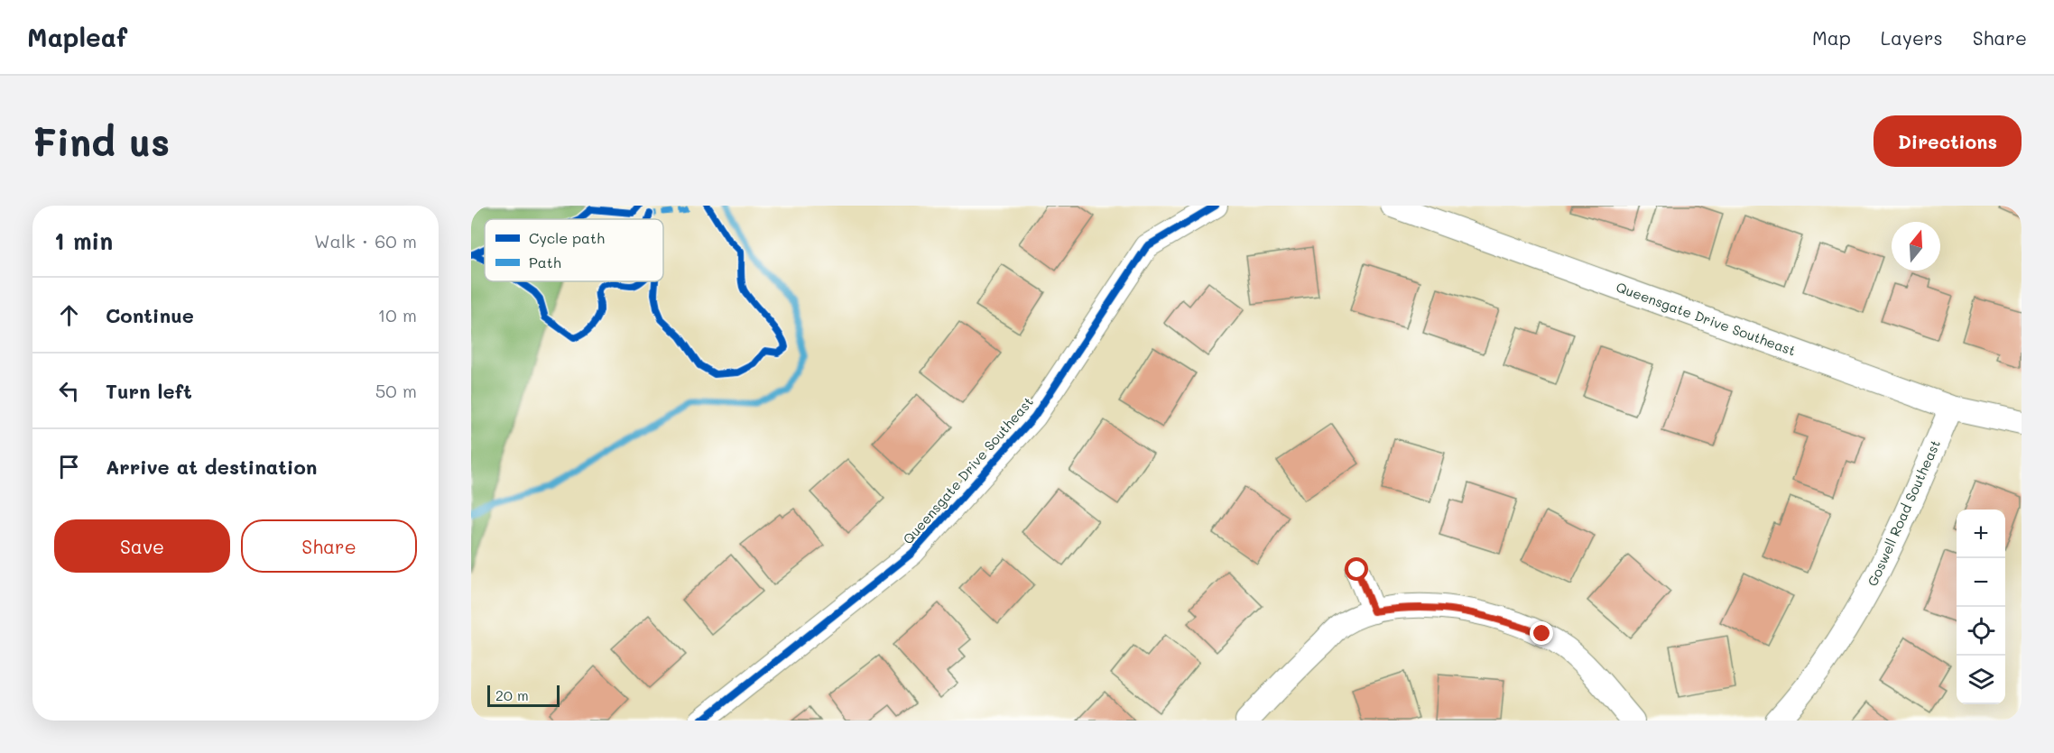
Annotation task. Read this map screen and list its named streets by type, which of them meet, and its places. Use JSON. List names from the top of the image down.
{
  "streets": {
    "street": ["Queensgate Drive Southeast", "Goswell Road Southeast"]
  },
  "crossings": [
    ["Queensgate Drive Southeast", "Goswell Road Southeast"]
  ],
  "legend": ["Cycle path", "Path"],
  "scale_bar": "20 m",
  "north": "top",
  "page": {
    "header": "Mapleaf",
    "nav": ["Map", "Layers", "Share"],
    "buttons": [
      "Directions",
      ["Save", "Share"]
    ],
    "title": "Find us",
    "heading": ["1 min", "Walk · 60 m"],
    "list": [
      ["Continue", "10 m"],
      ["Turn left", "50 m"],
      "Arrive at destination"
    ],
    "map_buttons": ["+", "−"],
    "scale": "20 m"
  }
}
